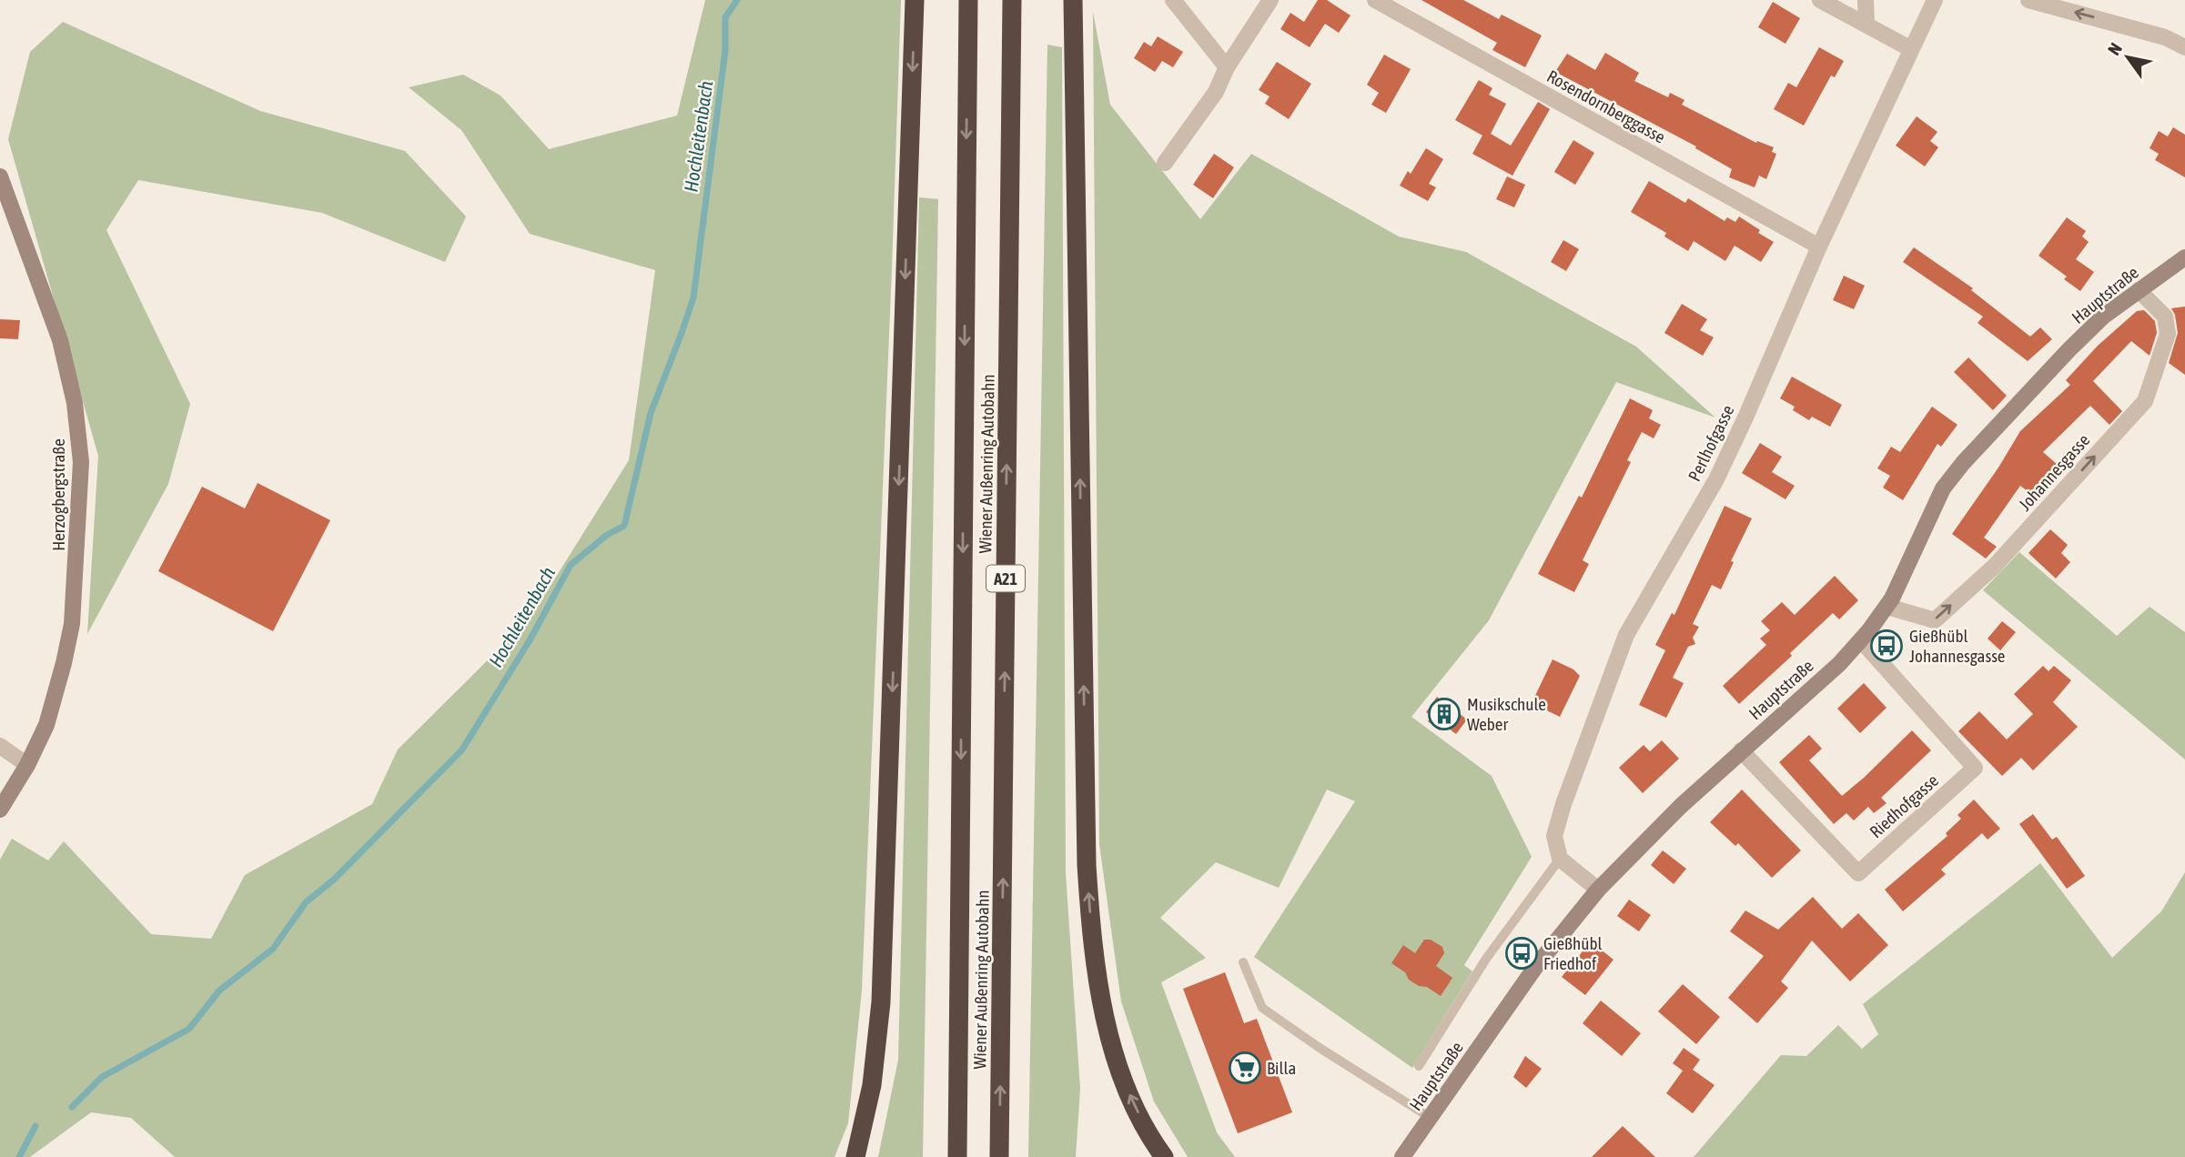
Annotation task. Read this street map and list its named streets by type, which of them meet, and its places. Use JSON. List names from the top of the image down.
{
  "streets": {
    "highway": ["Wiener Außenring Autobahn", "A21"],
    "main road": ["Hauptstraße", "Herzogbergstraße"],
    "street": [
      "Rosendornberggasse",
      "Perlhofgasse",
      "Johannesgasse",
      "Riedhofgasse"
    ]
  },
  "crossings": [
    ["Rosendornberggasse", "Perlhofgasse"],
    ["Hauptstraße", "Johannesgasse"],
    ["Hauptstraße", "Riedhofgasse"]
  ],
  "one_way": ["Johannesgasse"],
  "water": ["Hochleitenbach"],
  "places": {
    "bus stop": ["Gießhübl Johannesgasse", "Gießhübl Friedhof"],
    "building": ["Musikschule Weber"],
    "supermarket": ["Billa"]
  },
  "north": "top left"
}
